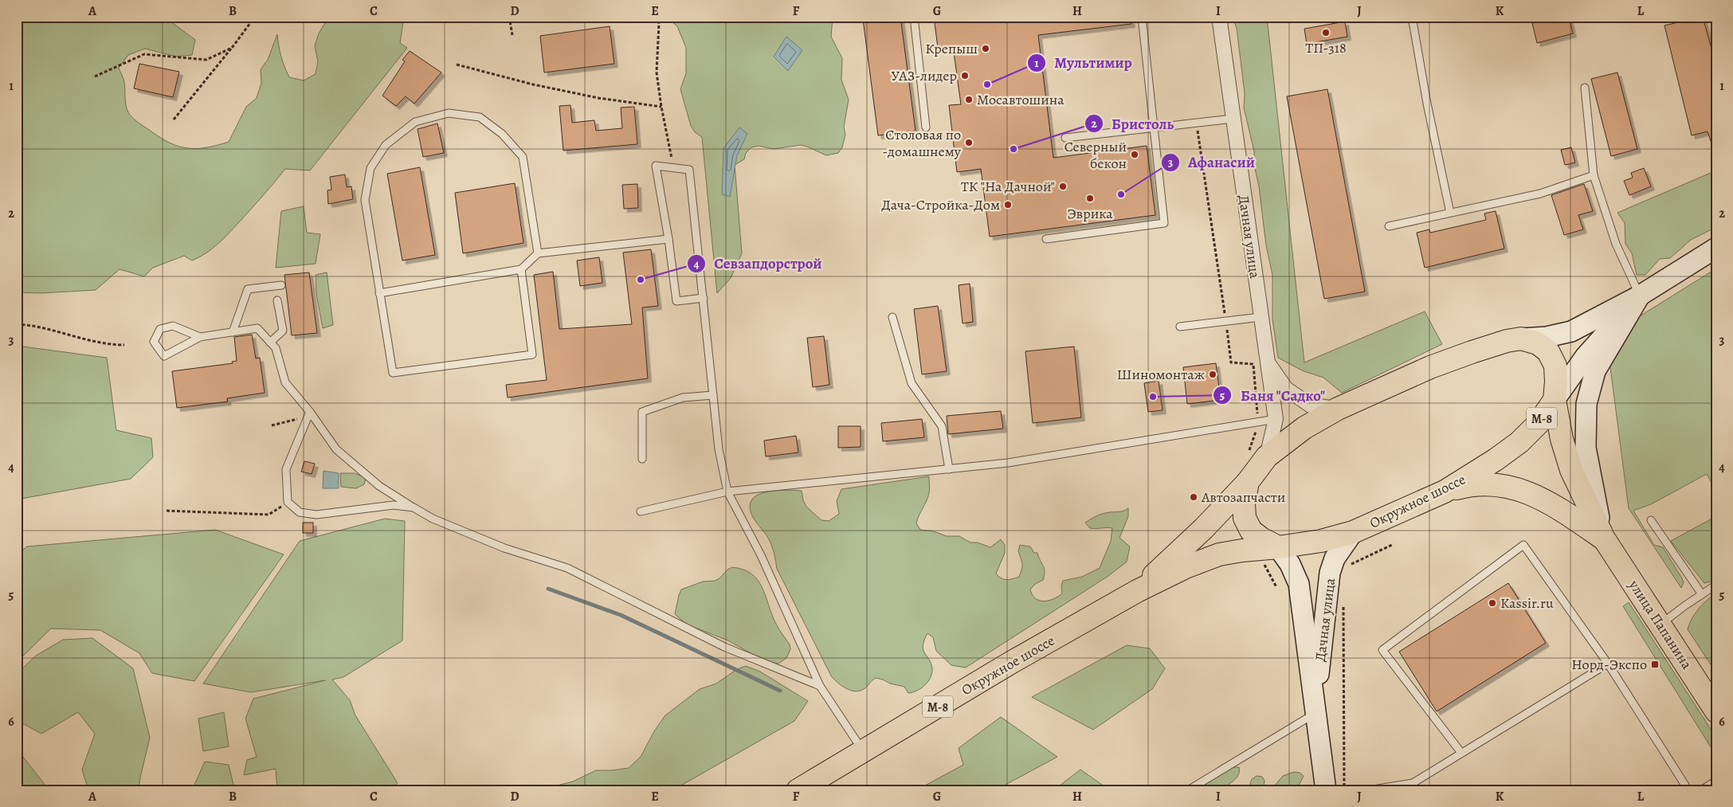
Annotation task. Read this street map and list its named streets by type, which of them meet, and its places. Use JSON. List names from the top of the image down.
{
  "streets": {
    "main road": [
      "Дачная улица",
      "М-8",
      "Окружное шоссе",
      "улица Папанина"
    ]
  },
  "crossings": [
    ["Дачная улица", "Окружное шоссе"],
    ["М-8", "Окружное шоссе"],
    ["М-8", "улица Папанина"],
    ["Окружное шоссе", "улица Папанина"]
  ],
  "places": {
    "other": [
      "ТП-318",
      "Крепыш",
      "УАЗ-лидер",
      "Мультимир",
      "Мосавтошина",
      "Столовая по -домашнему",
      "Бристоль",
      "Северный бекон",
      "ТК \"На Дачной\"",
      "Афанасий",
      "Эврика",
      "Дача-Стройка-Дом",
      "Севзапдорстрой",
      "Шиномонтаж",
      "Баня \"Садко\"",
      "Автозапчасти",
      "Kassir.ru"
    ],
    "transit": ["Норд-Экспо"]
  },
  "grid": {
    "columns": [
      "A",
      "B",
      "C",
      "D",
      "E",
      "F",
      "G",
      "H",
      "I",
      "J",
      "K",
      "L"
    ],
    "rows": [
      "1",
      "2",
      "3",
      "4",
      "5",
      "6"
    ]
  }
}
